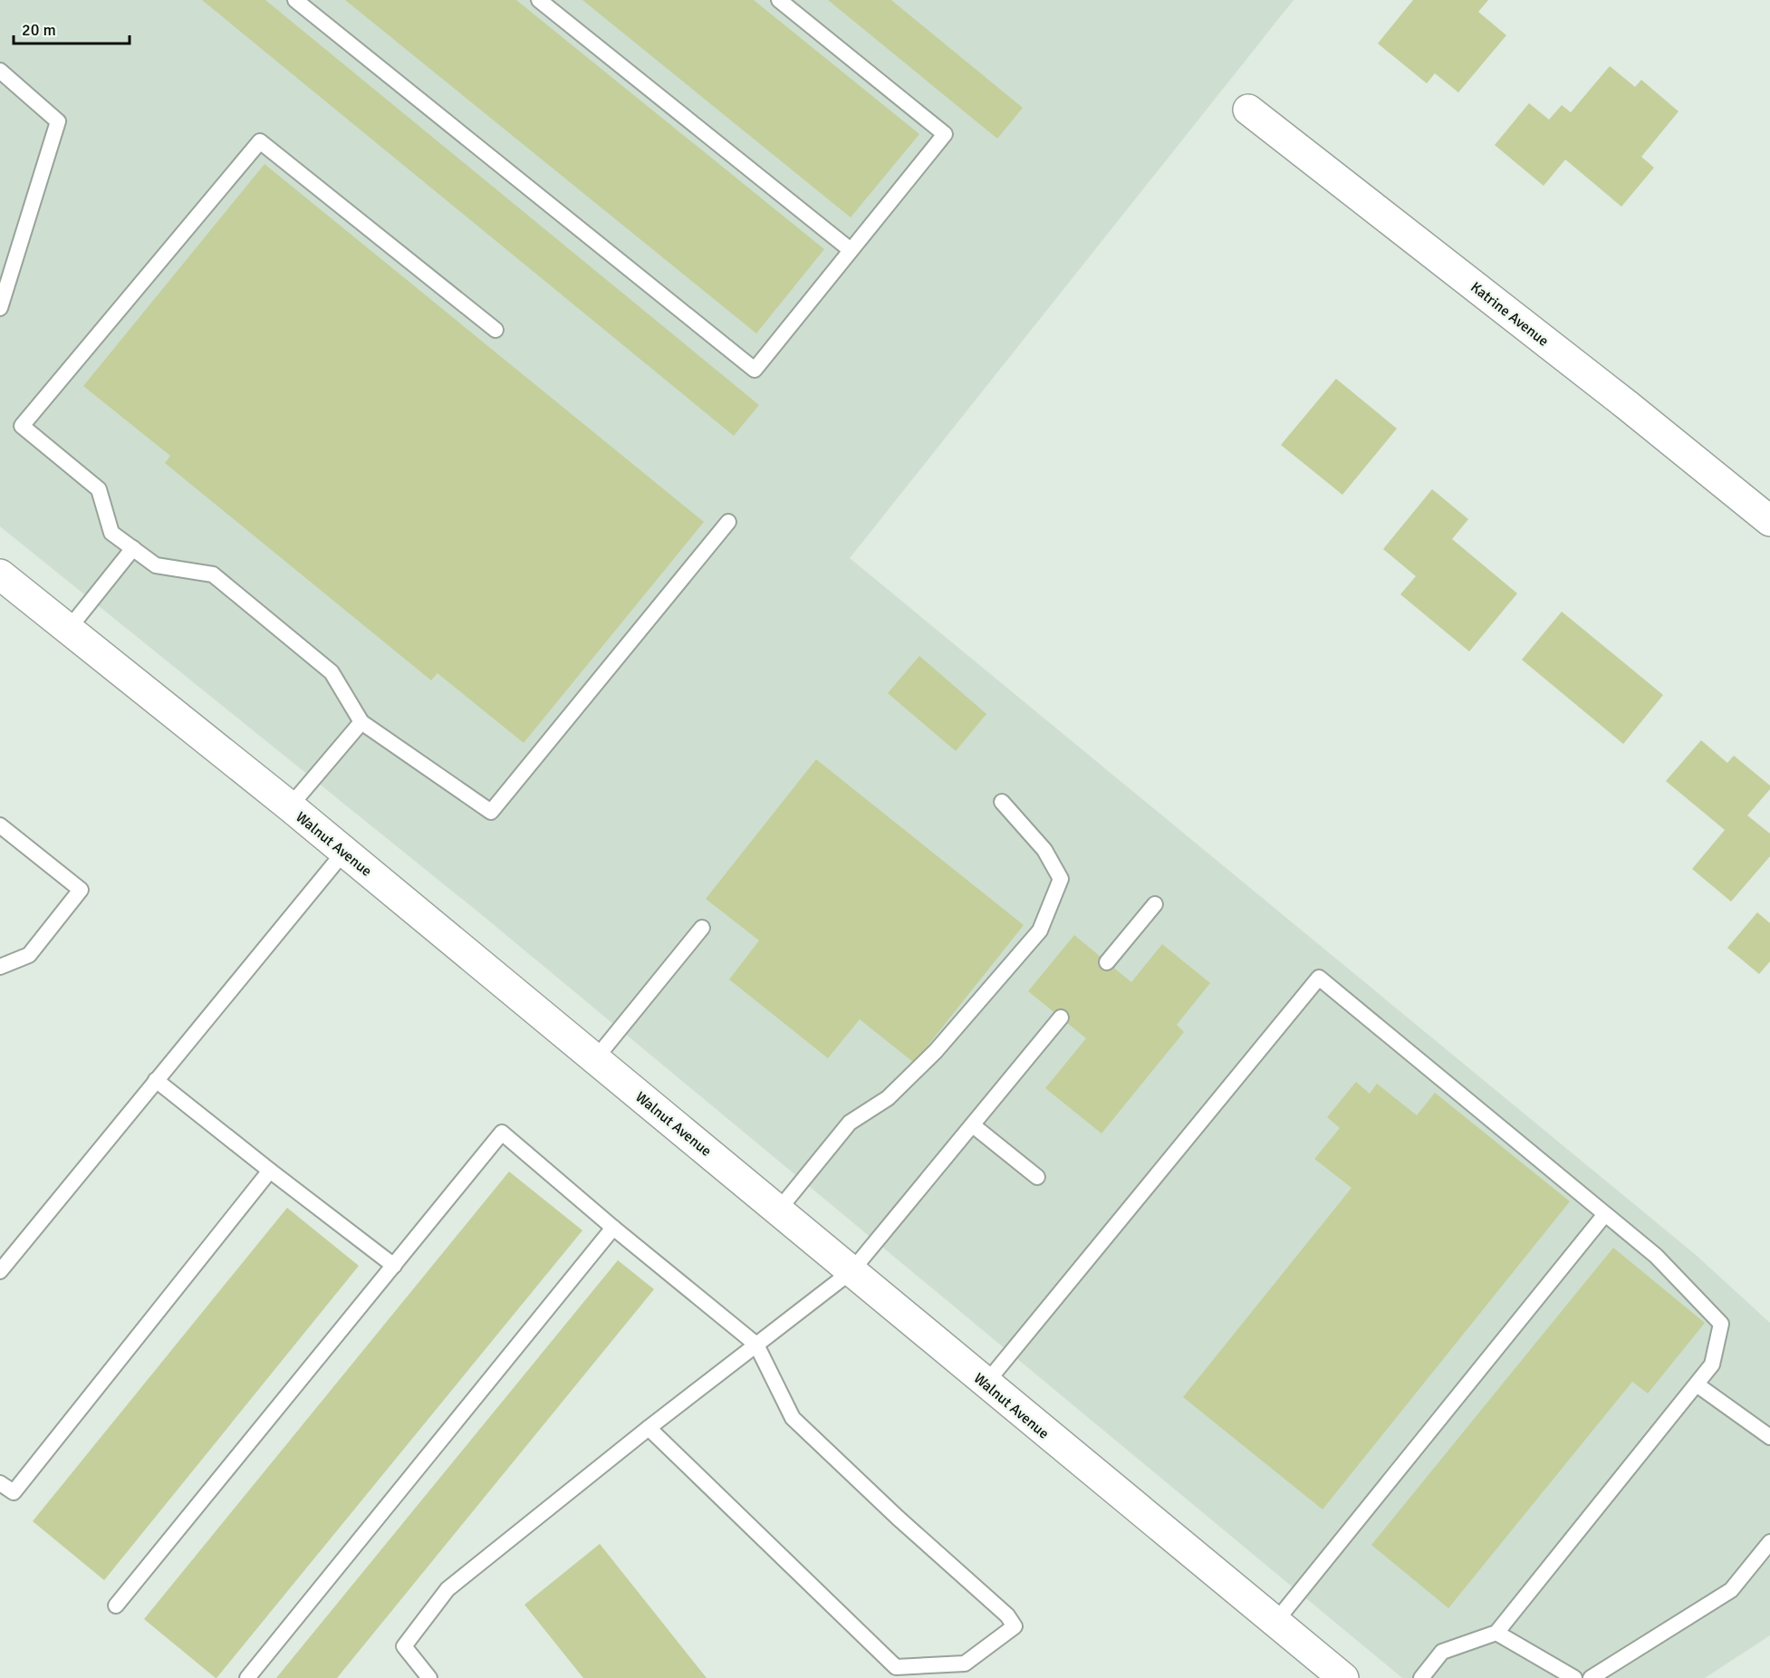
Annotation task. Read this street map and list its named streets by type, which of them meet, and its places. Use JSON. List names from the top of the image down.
{
  "streets": {
    "street": ["Katrine Avenue", "Walnut Avenue"]
  },
  "scale_bar": "20 m"
}
